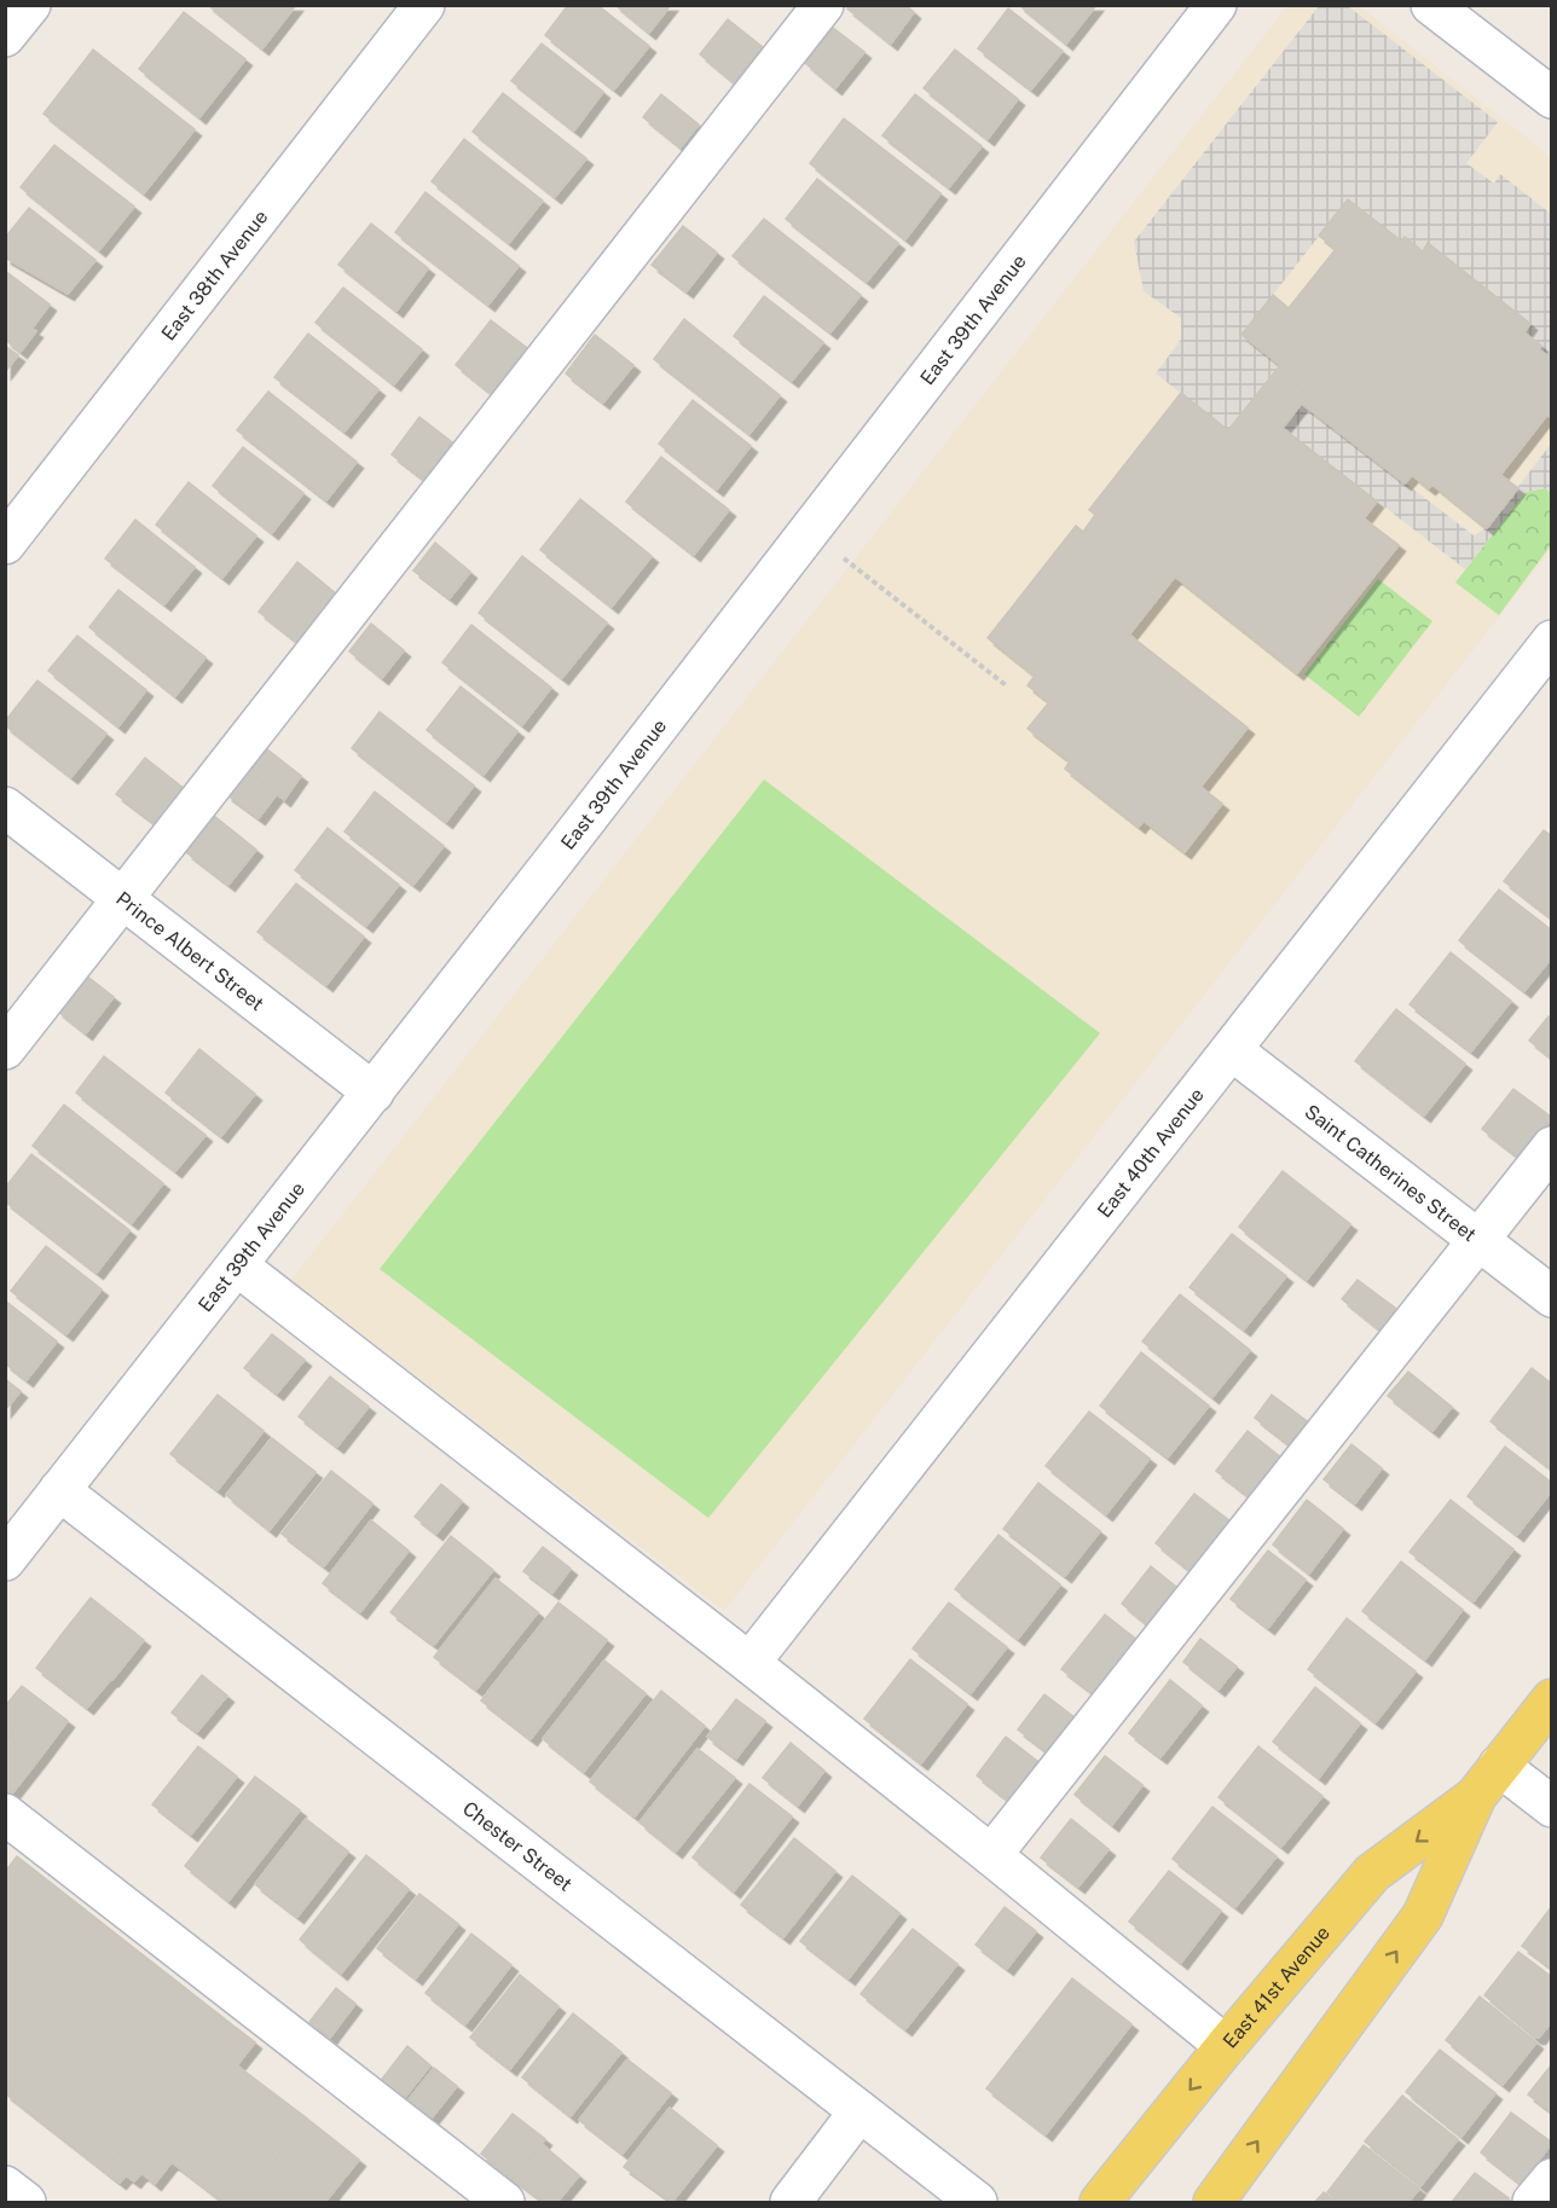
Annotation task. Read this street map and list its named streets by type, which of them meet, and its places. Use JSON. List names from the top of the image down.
{
  "streets": {
    "main road": ["East 41st Avenue"],
    "street": [
      "East 38th Avenue",
      "East 39th Avenue",
      "Prince Albert Street",
      "East 40th Avenue",
      "Saint Catherines Street",
      "Chester Street"
    ]
  },
  "crossings": [
    ["East 39th Avenue", "Prince Albert Street"],
    ["East 39th Avenue", "Chester Street"],
    ["East 40th Avenue", "Saint Catherines Street"]
  ]
}
